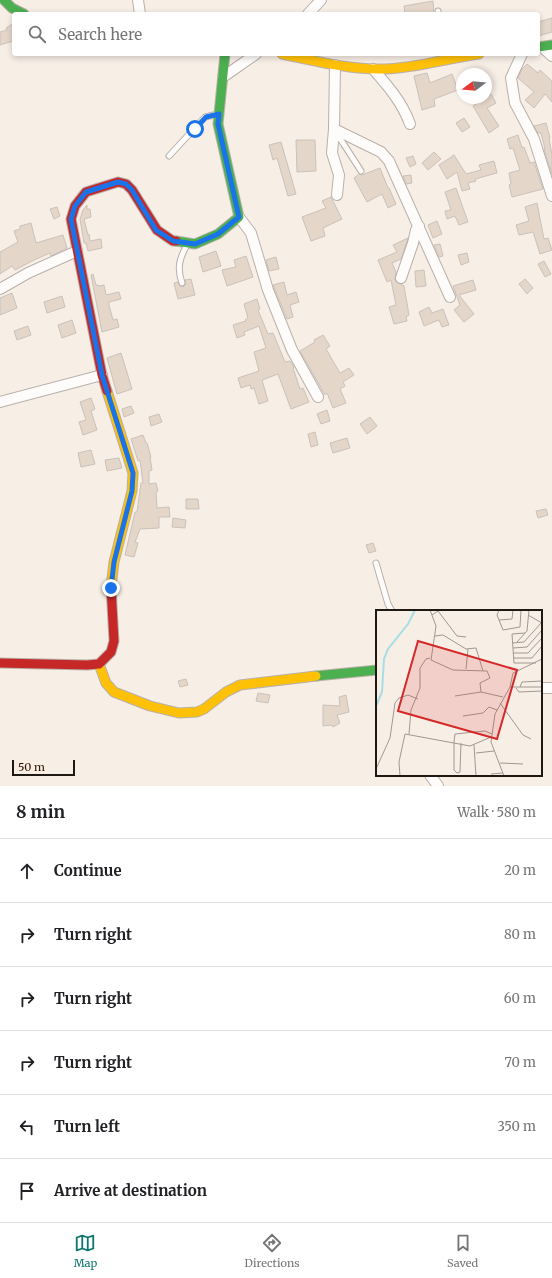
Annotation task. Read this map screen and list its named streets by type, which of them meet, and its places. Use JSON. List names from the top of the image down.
{
  "scale_bar": "50 m",
  "north": "left",
  "page": {
    "search": "Search here",
    "scale": "50 m",
    "heading": ["8 min", "Walk · 580 m"],
    "list": [
      ["Continue", "20 m"],
      ["Turn right", "80 m"],
      ["Turn right", "60 m"],
      ["Turn right", "70 m"],
      ["Turn left", "350 m"],
      "Arrive at destination"
    ],
    "nav": ["Map", "Directions", "Saved"]
  }
}
